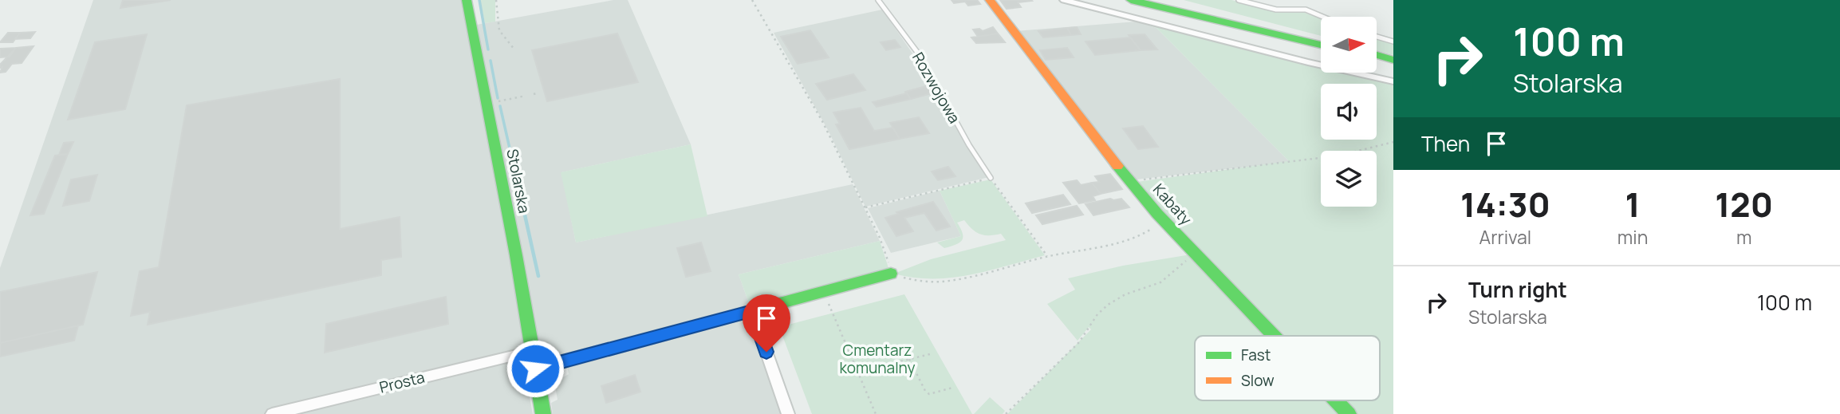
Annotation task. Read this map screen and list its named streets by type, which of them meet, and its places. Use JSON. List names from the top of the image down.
{
  "streets": {
    "main road": ["Stolarska", "Kabaty"],
    "street": ["Prosta"],
    "lane": ["Rozwojowa"]
  },
  "crossings": [
    ["Stolarska", "Prosta"]
  ],
  "parks": ["Cmentarz komunalny"],
  "legend": ["Fast", "Slow"],
  "north": "right",
  "page": {
    "turn": ["100 m", "Stolarska"],
    "then": "Then",
    "eta": [
      "14:30",
      "Arrival",
      "1",
      "min",
      "120",
      "m"
    ],
    "list": [
      {
        "name": "Turn right",
        "note": "Stolarska",
        "value": "100 m"
      }
    ]
  }
}
